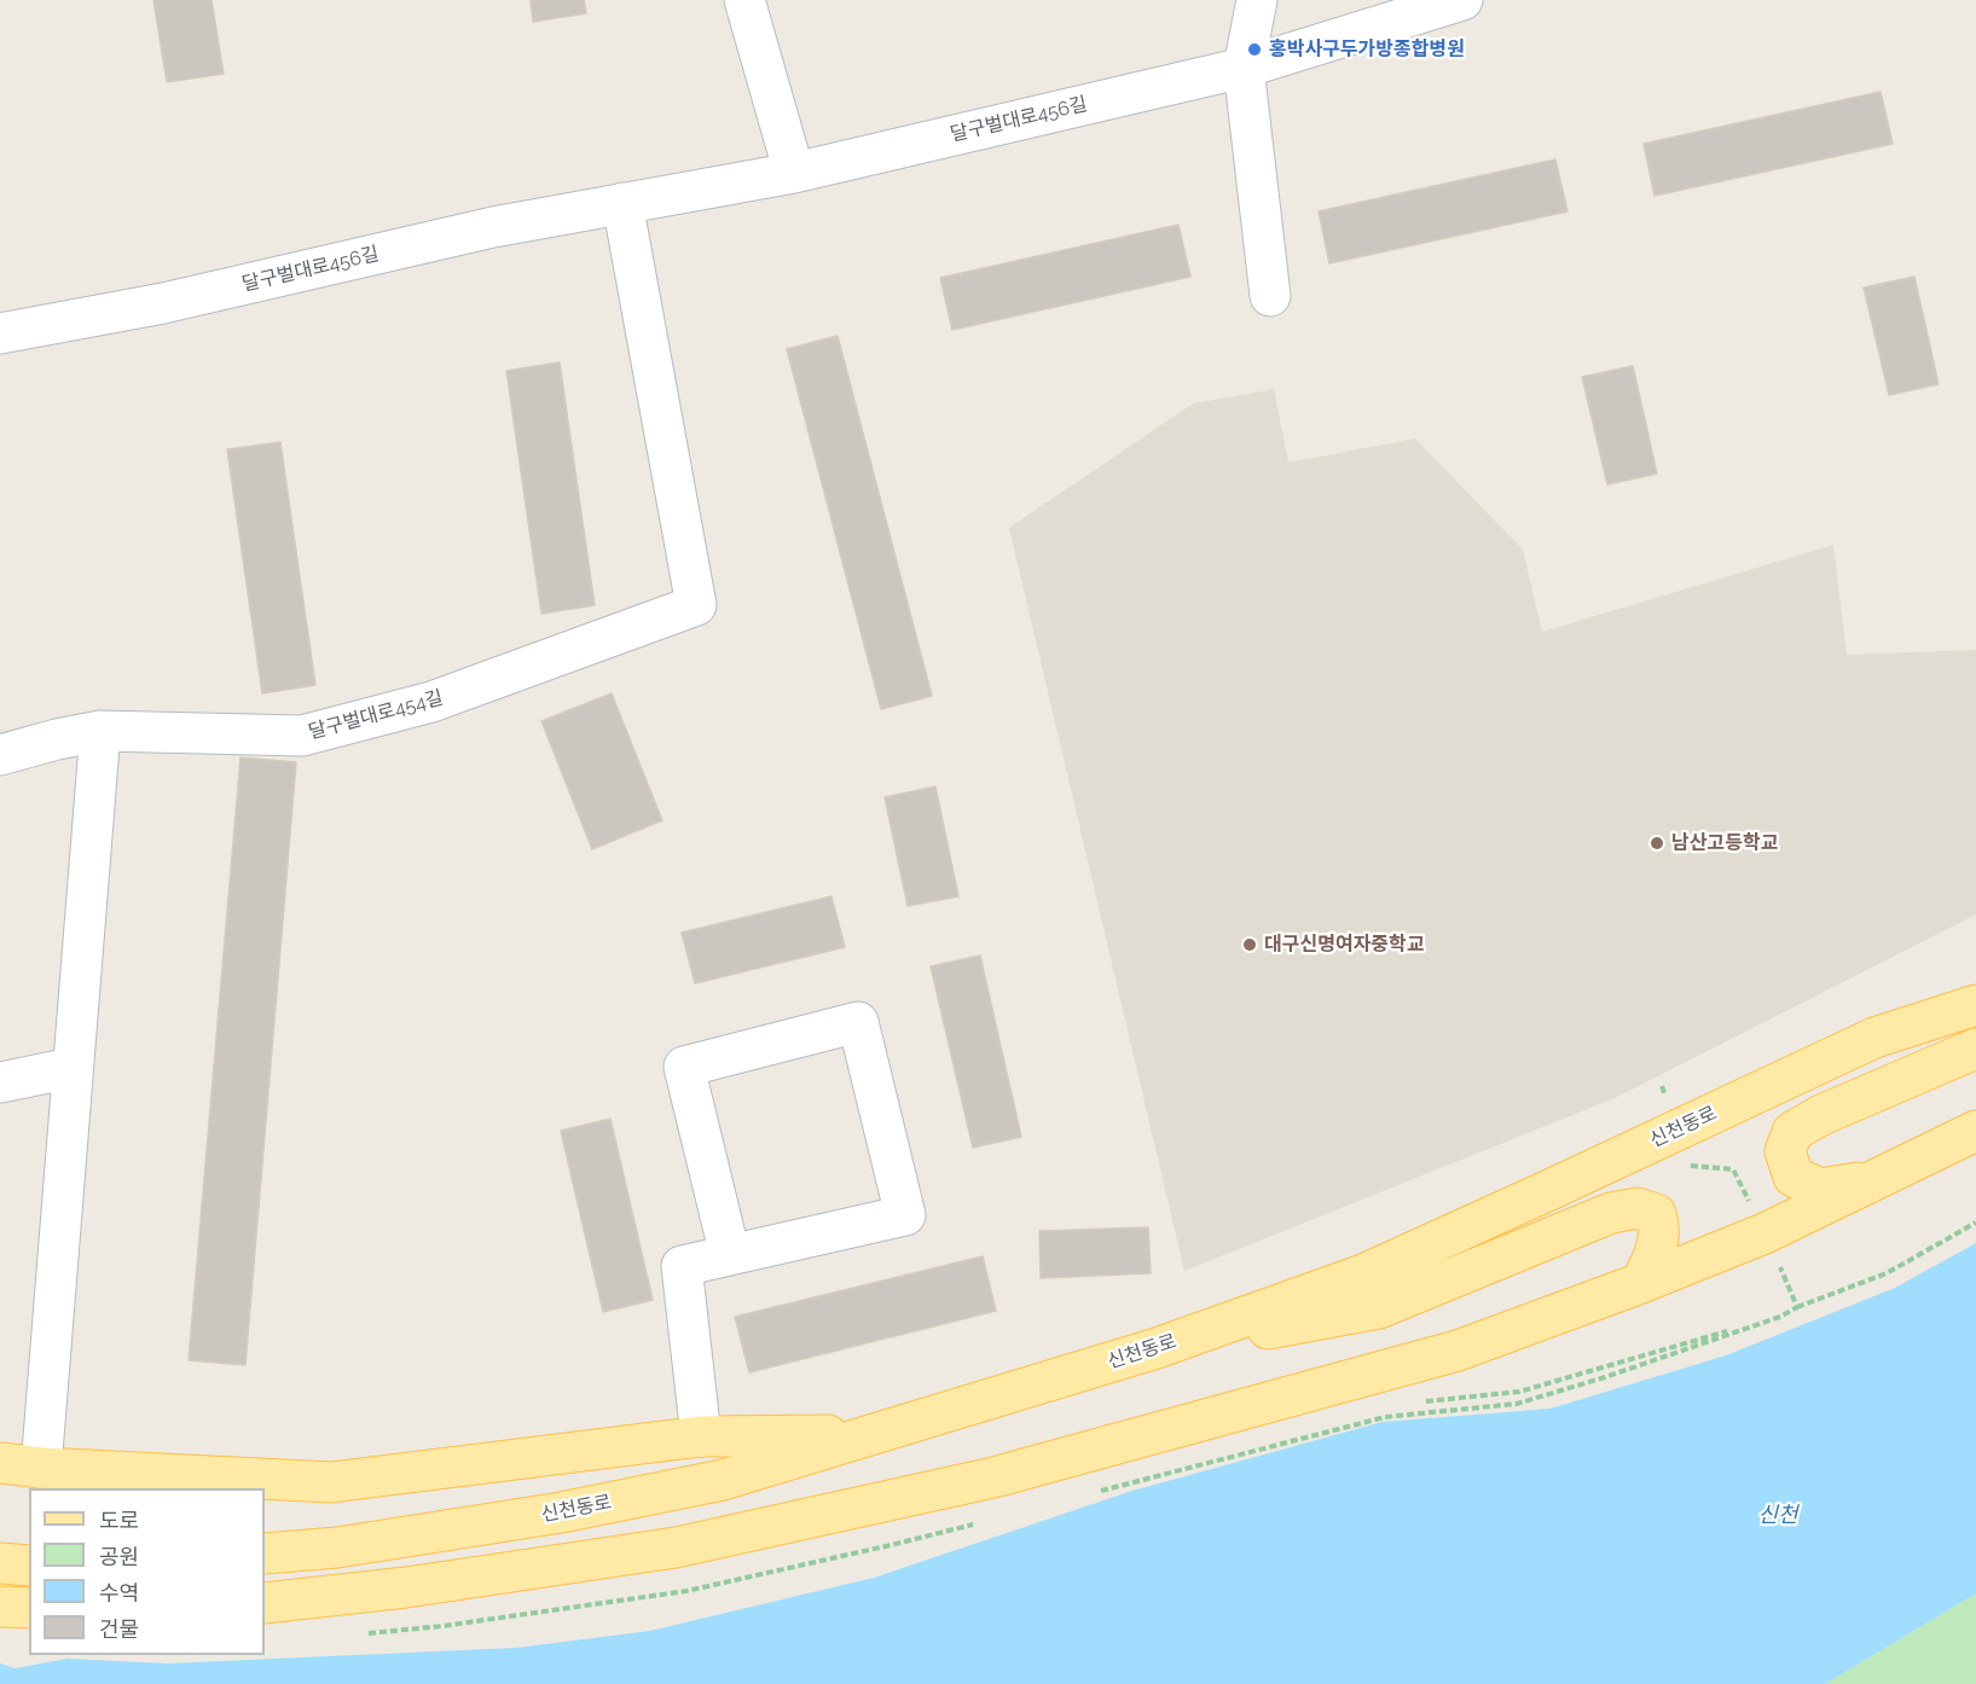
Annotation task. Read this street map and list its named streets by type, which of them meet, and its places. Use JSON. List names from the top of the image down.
{
  "streets": {
    "main road": ["신천동로"],
    "street": ["달구벌대로456길", "달구벌대로454길"]
  },
  "crossings": [
    ["달구벌대로456길", "달구벌대로454길"]
  ],
  "water": ["신천"],
  "places": ["홍박사구두가방종합병원", "남산고등학교", "대구신명여자중학교"],
  "legend": [
    "도로",
    "공원",
    "수역",
    "건물"
  ]
}
